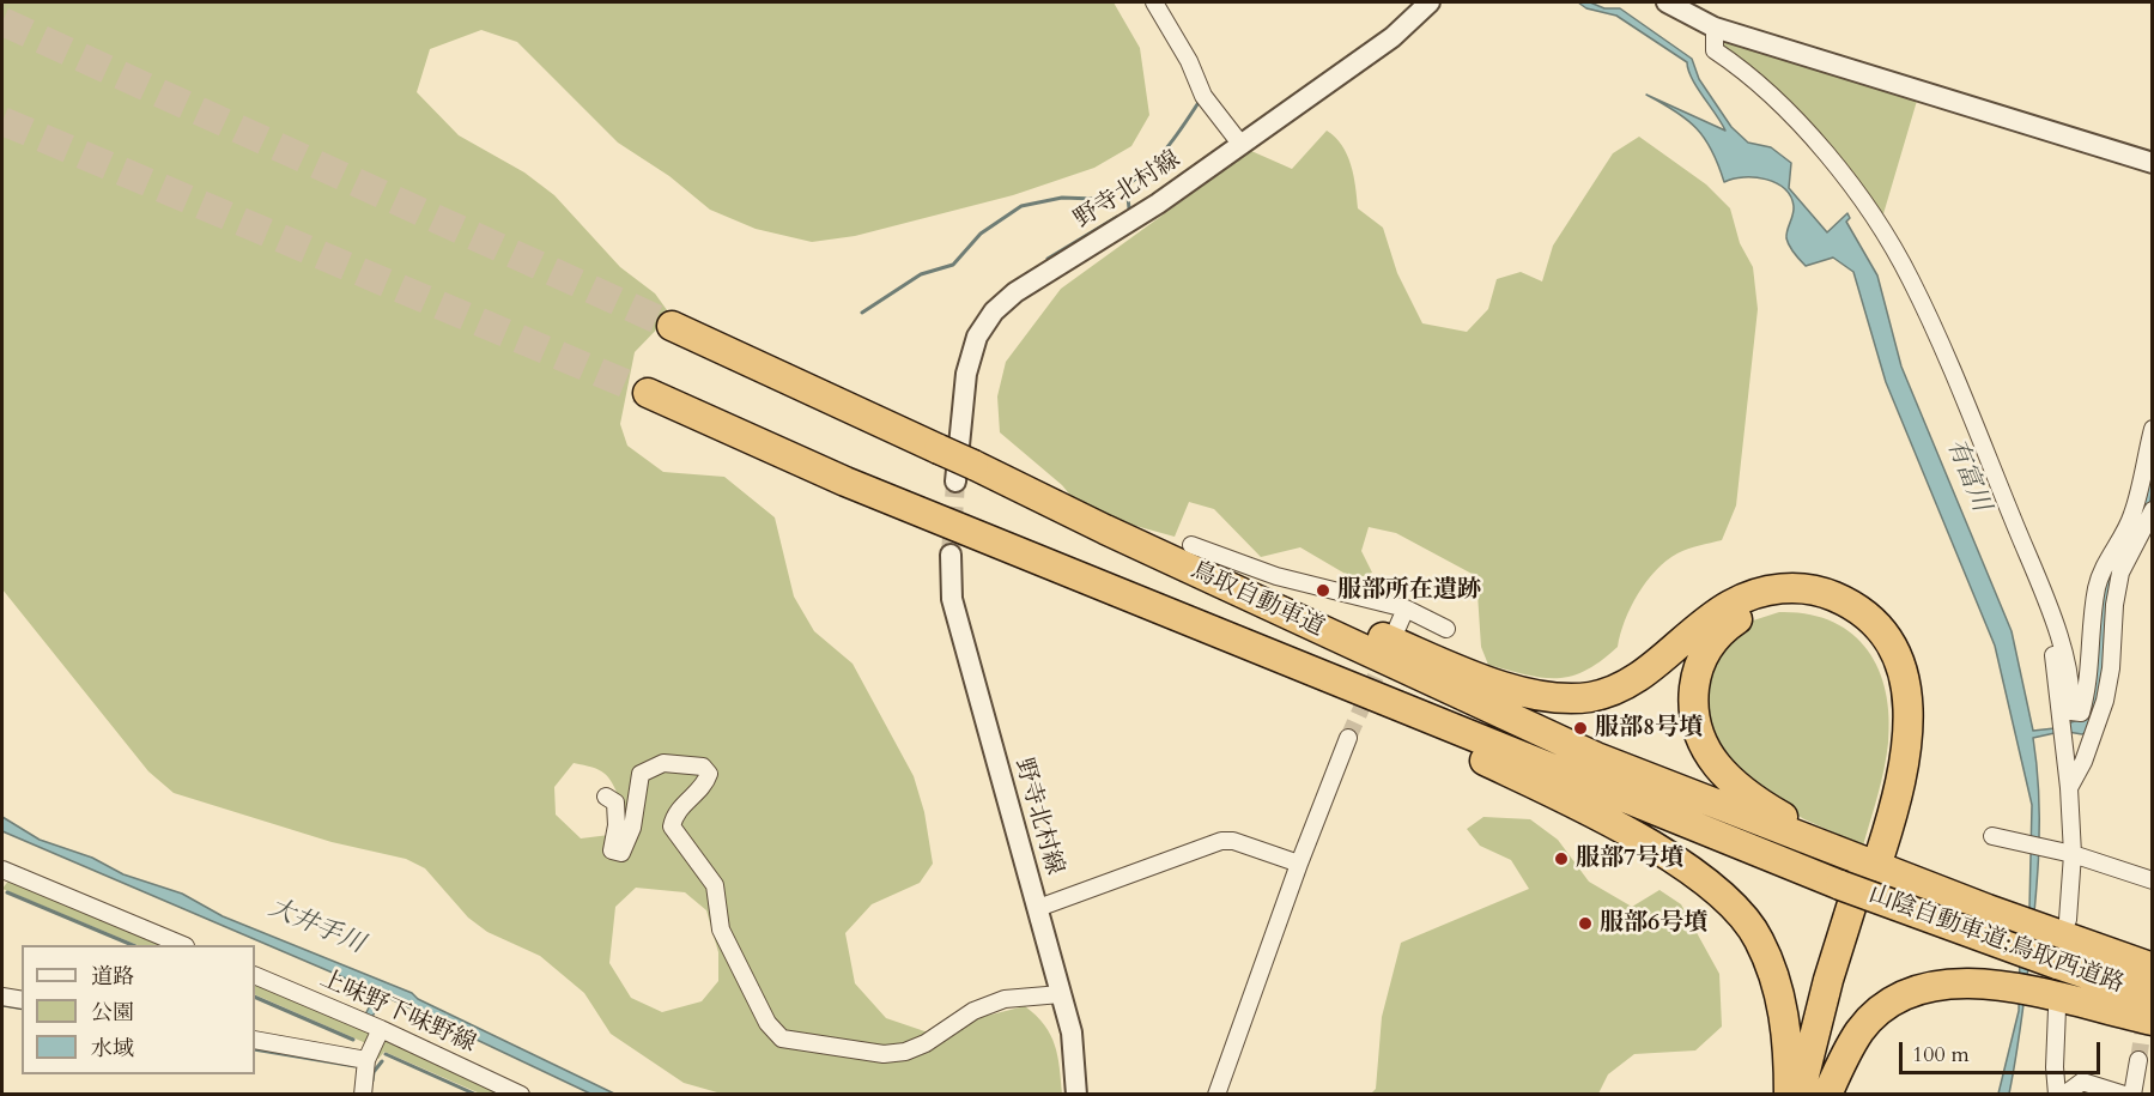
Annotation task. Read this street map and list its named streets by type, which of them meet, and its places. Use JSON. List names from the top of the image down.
{
  "streets": {
    "highway": ["鳥取自動車道", "山陰自動車道;鳥取西道路"],
    "street": ["野寺北村線", "上味野下味野線"]
  },
  "crossings": [
    ["野寺北村線", "鳥取自動車道"],
    ["鳥取自動車道", "山陰自動車道;鳥取西道路"]
  ],
  "water": ["有富川", "大井手川"],
  "places": [
    "服部所在遺跡",
    "服部8号墳",
    "服部7号墳",
    "服部6号墳"
  ],
  "legend": ["道路", "公園", "水域"],
  "scale_bar": "100 m"
}
